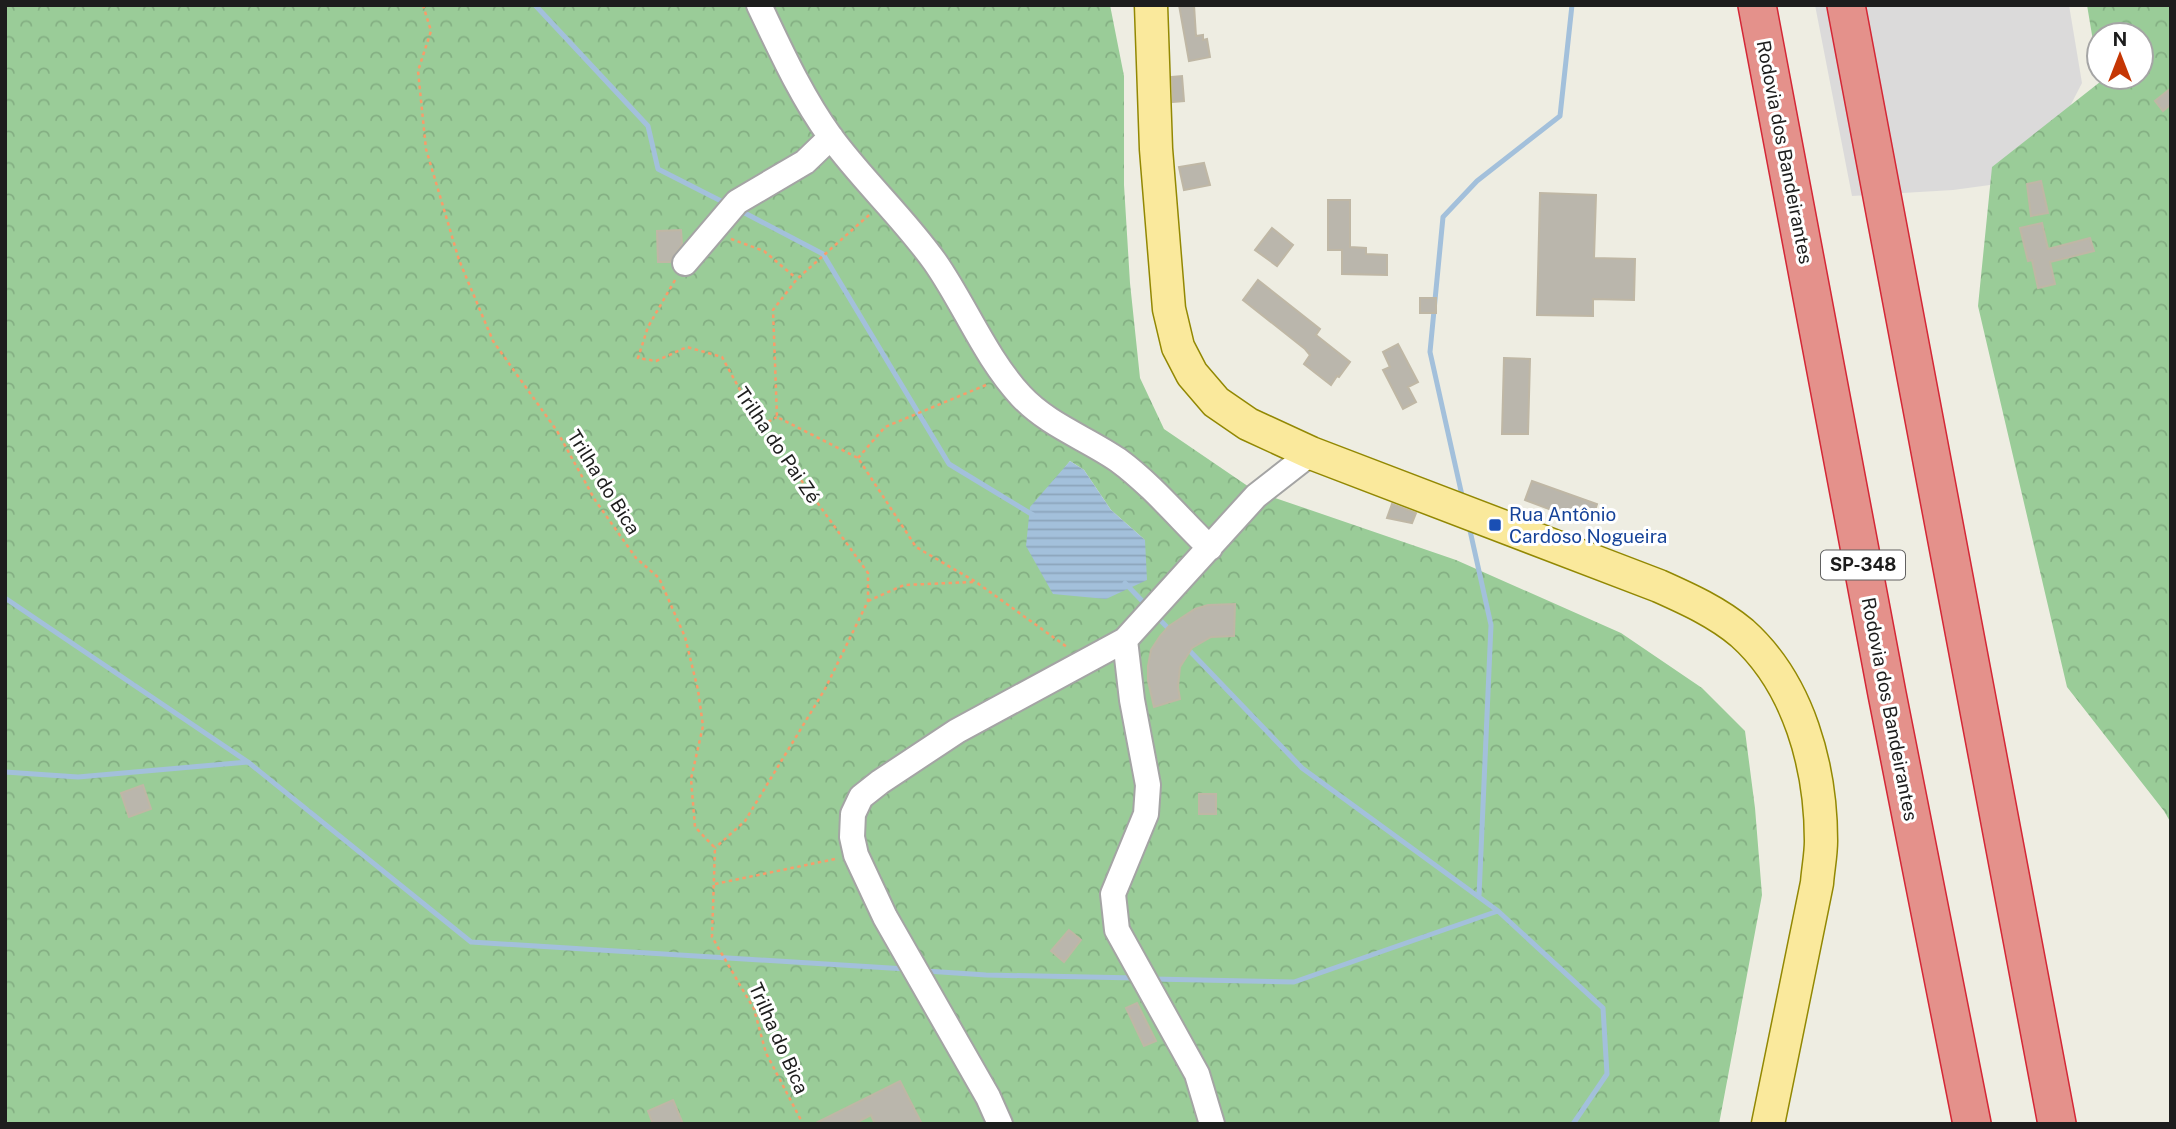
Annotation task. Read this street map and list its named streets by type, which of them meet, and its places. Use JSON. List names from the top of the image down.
{
  "streets": {
    "highway": ["Rodovia dos Bandeirantes", "SP-348"],
    "path": ["Trilha do Pai Zé", "Trilha do Bica"]
  },
  "places": {
    "transit": ["Rua Antônio Cardoso Nogueira"]
  },
  "north": "top"
}
